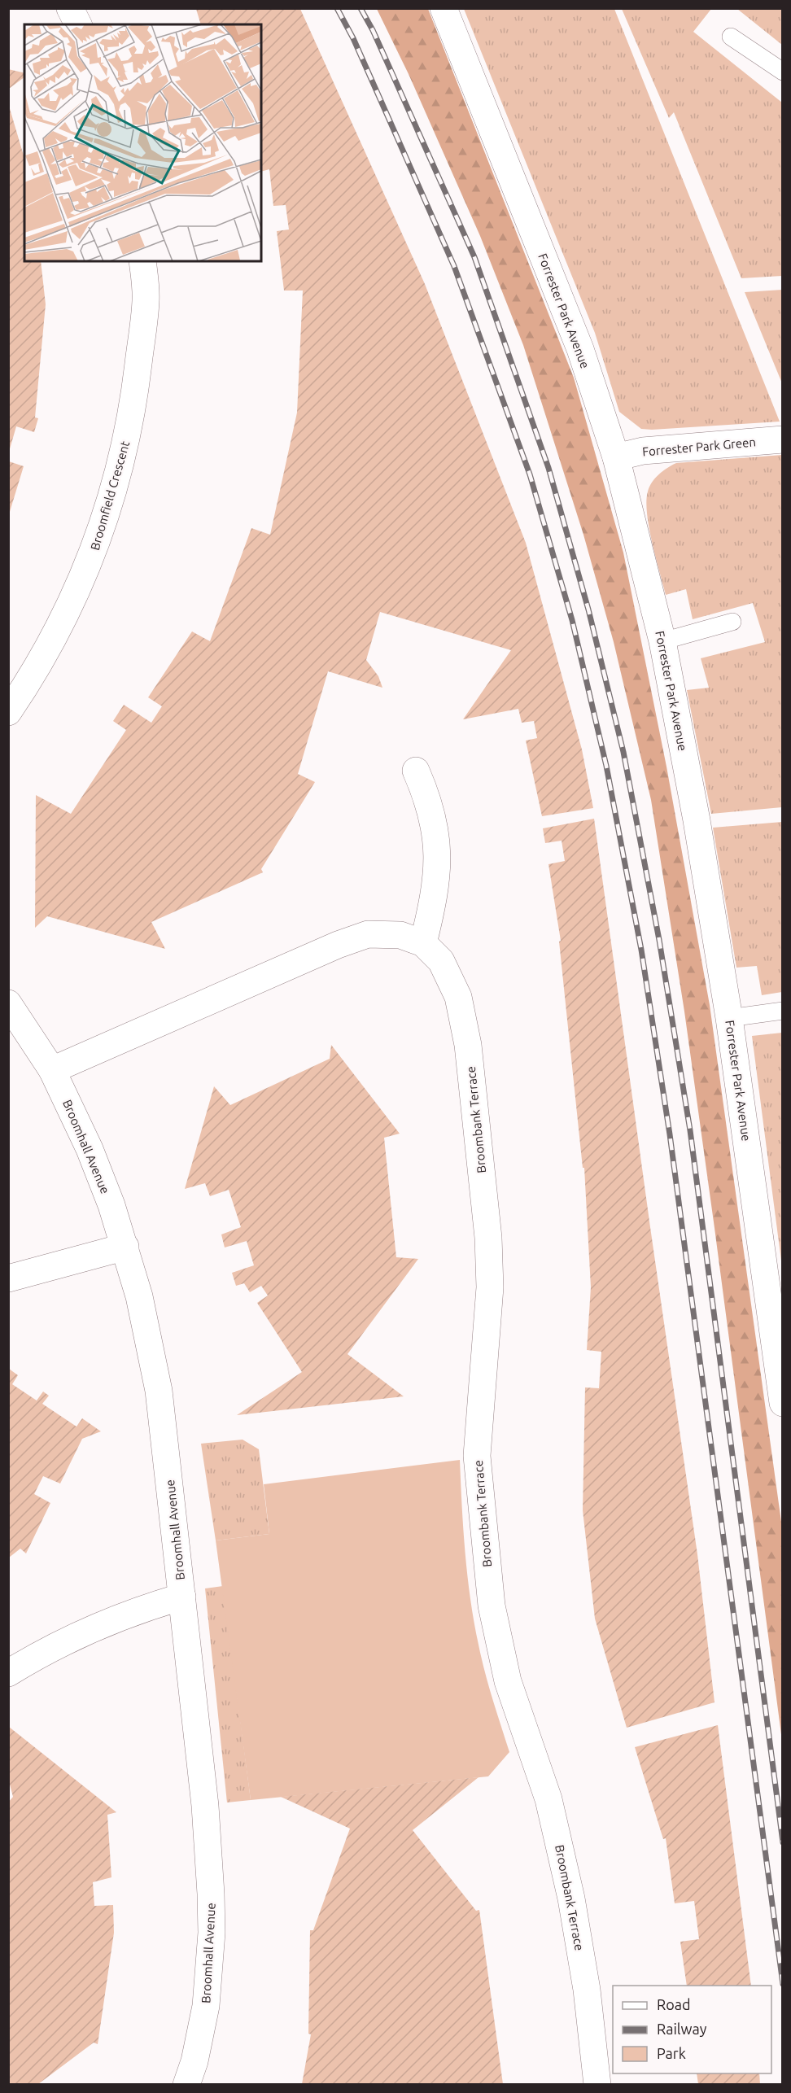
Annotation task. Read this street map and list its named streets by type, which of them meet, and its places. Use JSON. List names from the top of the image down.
{
  "streets": {
    "street": [
      "Forrester Park Avenue",
      "Forrester Park Green",
      "Broomfield Crescent",
      "Broombank Terrace",
      "Broomhall Avenue"
    ]
  },
  "crossings": [
    ["Forrester Park Avenue", "Forrester Park Green"],
    ["Broombank Terrace", "Broomhall Avenue"]
  ],
  "legend": ["Road", "Railway", "Park"]
}
